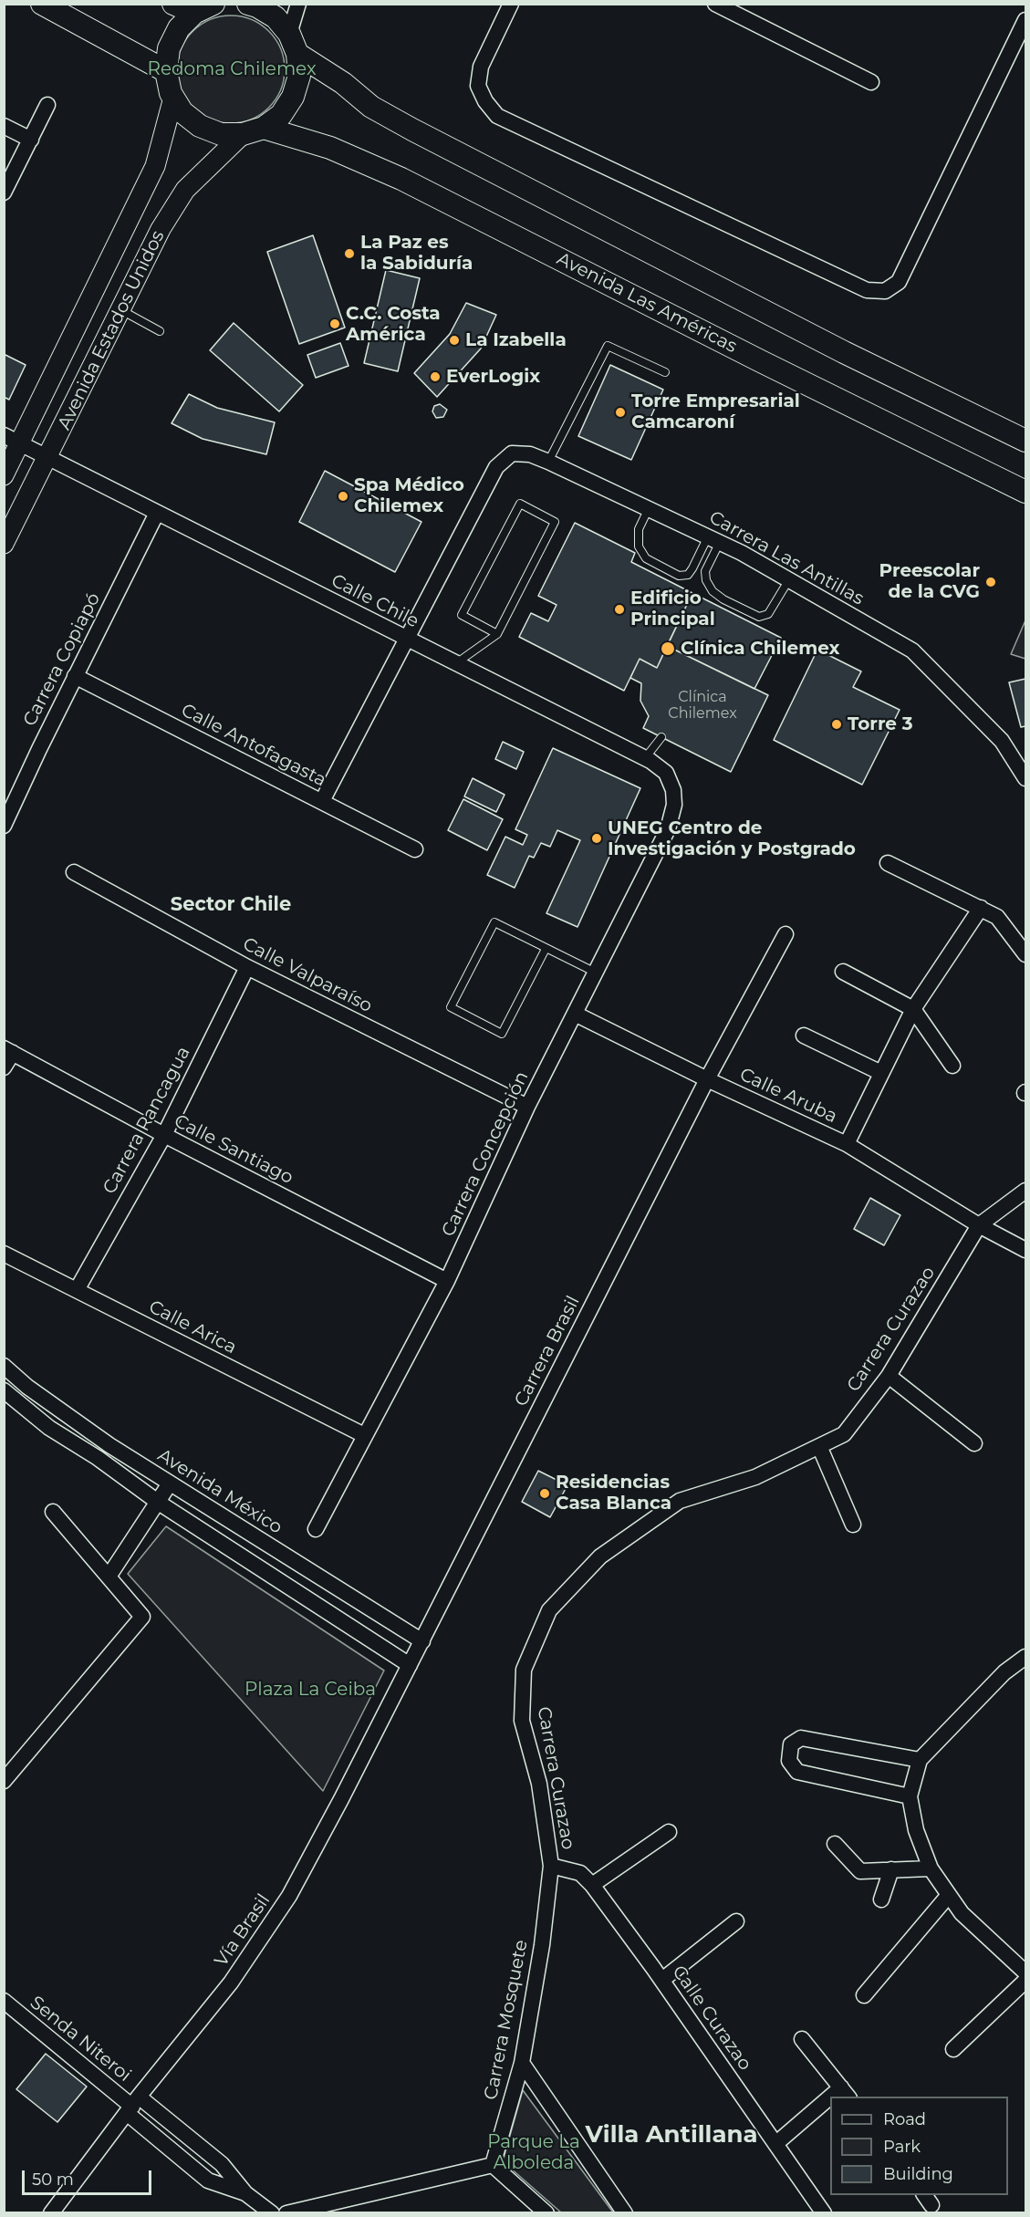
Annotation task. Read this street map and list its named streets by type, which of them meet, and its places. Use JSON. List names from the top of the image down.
{
  "streets": {
    "main road": ["Avenida Las Américas"],
    "street": [
      "Avenida Estados Unidos",
      "Carrera Las Antillas",
      "Calle Chile",
      "Carrera Copiapó",
      "Calle Antofagasta",
      "Calle Valparaíso",
      "Calle Aruba",
      "Carrera Rancagua",
      "Calle Santiago",
      "Carrera Concepción",
      "Calle Arica",
      "Carrera Curazao",
      "Carrera Brasil",
      "Avenida México",
      "Vía Brasil",
      "Calle Curazao",
      "Carrera Mosquete",
      "Senda Niteroi"
    ]
  },
  "crossings": [
    ["Avenida Las Américas", "Avenida Estados Unidos"],
    ["Avenida Estados Unidos", "Calle Chile"],
    ["Carrera Las Antillas", "Calle Chile"],
    ["Calle Chile", "Carrera Copiapó"],
    ["Calle Chile", "Carrera Concepción"],
    ["Carrera Copiapó", "Calle Antofagasta"],
    ["Calle Valparaíso", "Carrera Rancagua"],
    ["Calle Valparaíso", "Carrera Concepción"],
    ["Calle Aruba", "Carrera Concepción"],
    ["Calle Aruba", "Carrera Curazao"],
    ["Calle Aruba", "Carrera Brasil"],
    ["Carrera Rancagua", "Calle Santiago"],
    ["Carrera Rancagua", "Calle Arica"],
    ["Calle Santiago", "Carrera Concepción"],
    ["Carrera Concepción", "Calle Arica"],
    ["Carrera Curazao", "Calle Curazao"],
    ["Carrera Curazao", "Carrera Mosquete"],
    ["Carrera Brasil", "Avenida México"],
    ["Carrera Brasil", "Vía Brasil"],
    ["Avenida México", "Vía Brasil"],
    ["Vía Brasil", "Senda Niteroi"],
    ["Calle Curazao", "Carrera Mosquete"]
  ],
  "districts": ["Sector Chile", "Villa Antillana"],
  "parks": ["Redoma Chilemex", "Plaza La Ceiba", "Parque La Alboleda"],
  "places": [
    "La Paz es la Sabiduría",
    "C.C. Costa América",
    "La Izabella",
    "EverLogix",
    "Torre Empresarial Camcaroní",
    "Spa Médico Chilemex",
    "Preescolar de la CVG",
    "Edificio Principal",
    "Clínica Chilemex",
    "Torre 3",
    "UNEG Centro de Investigación y Postgrado",
    "Residencias Casa Blanca"
  ],
  "house_numbers": ["Clínica Chilemex"],
  "legend": ["Road", "Park", "Building"],
  "scale_bar": "50 m"
}
